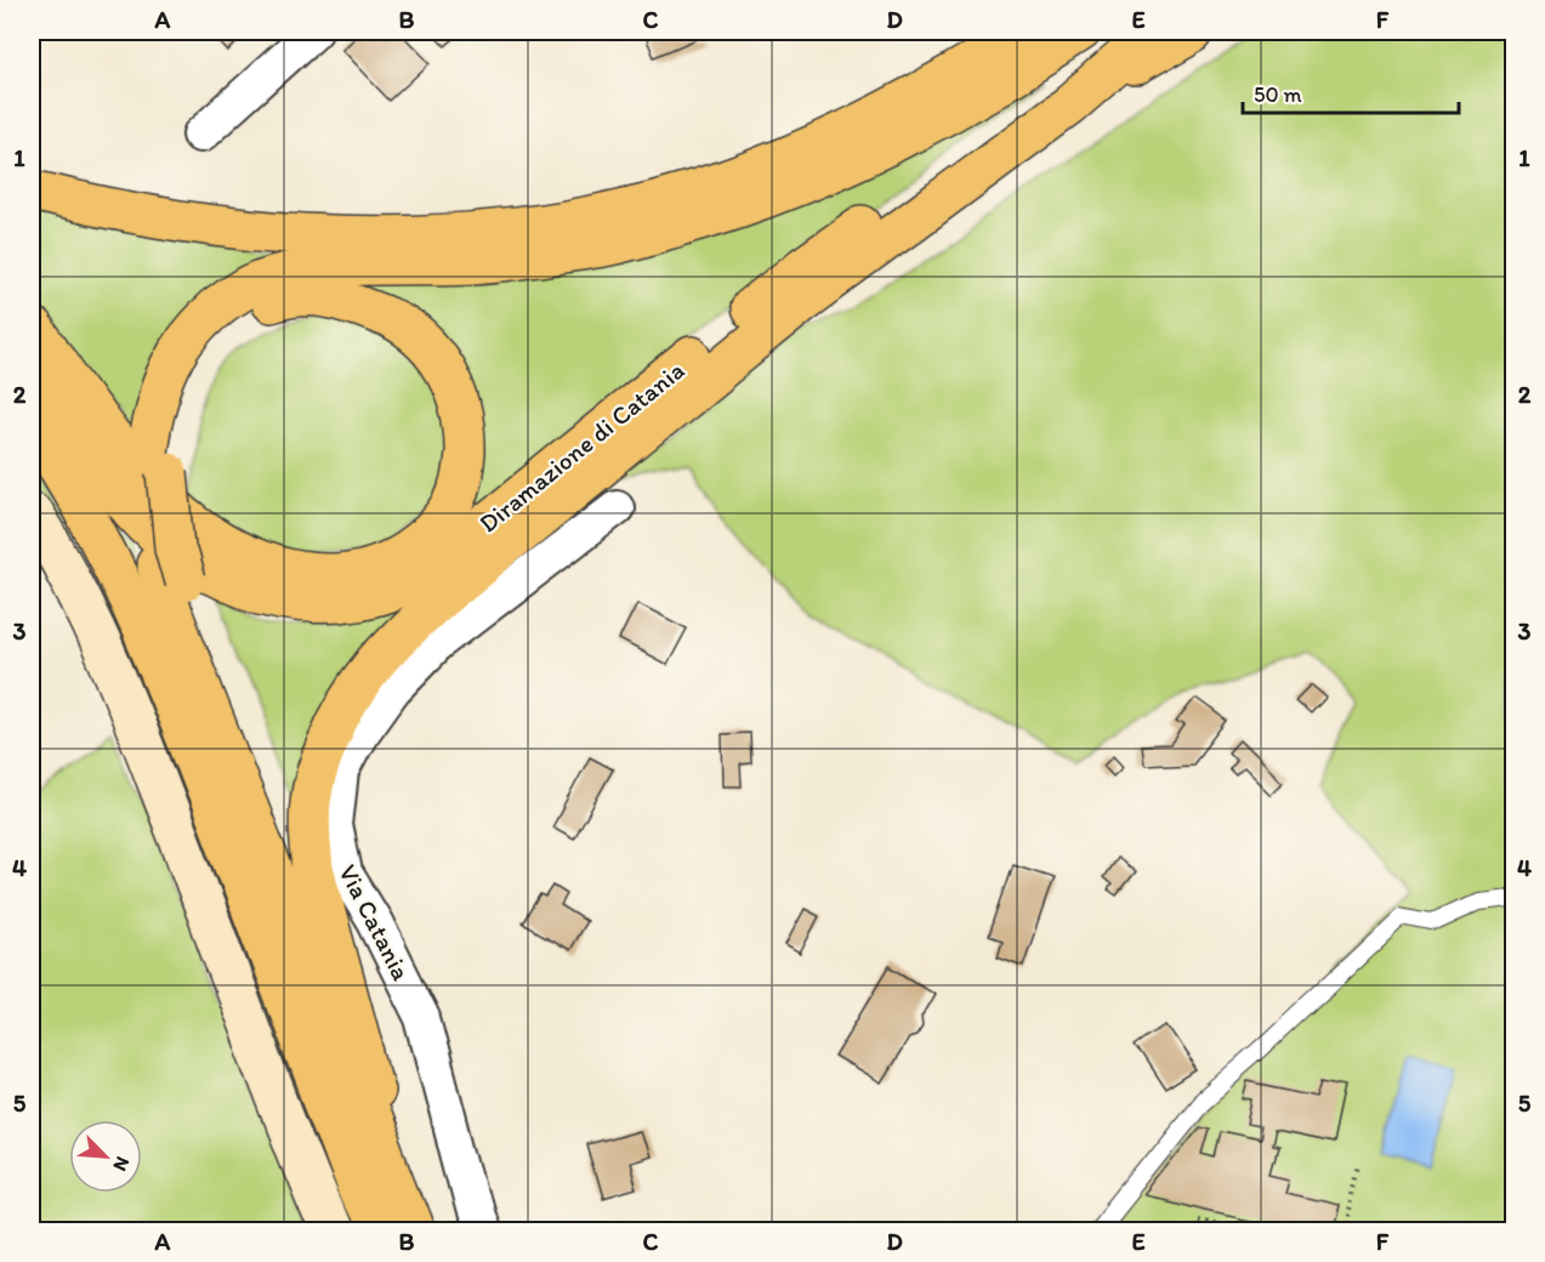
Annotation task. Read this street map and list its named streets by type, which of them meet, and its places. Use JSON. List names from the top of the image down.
{
  "streets": {
    "highway": ["Diramazione di Catania"],
    "street": ["Via Catania"]
  },
  "scale_bar": "50 m",
  "north": "bottom right",
  "grid": {
    "columns": [
      "A",
      "B",
      "C",
      "D",
      "E",
      "F"
    ],
    "rows": [
      "1",
      "2",
      "3",
      "4",
      "5"
    ]
  }
}
